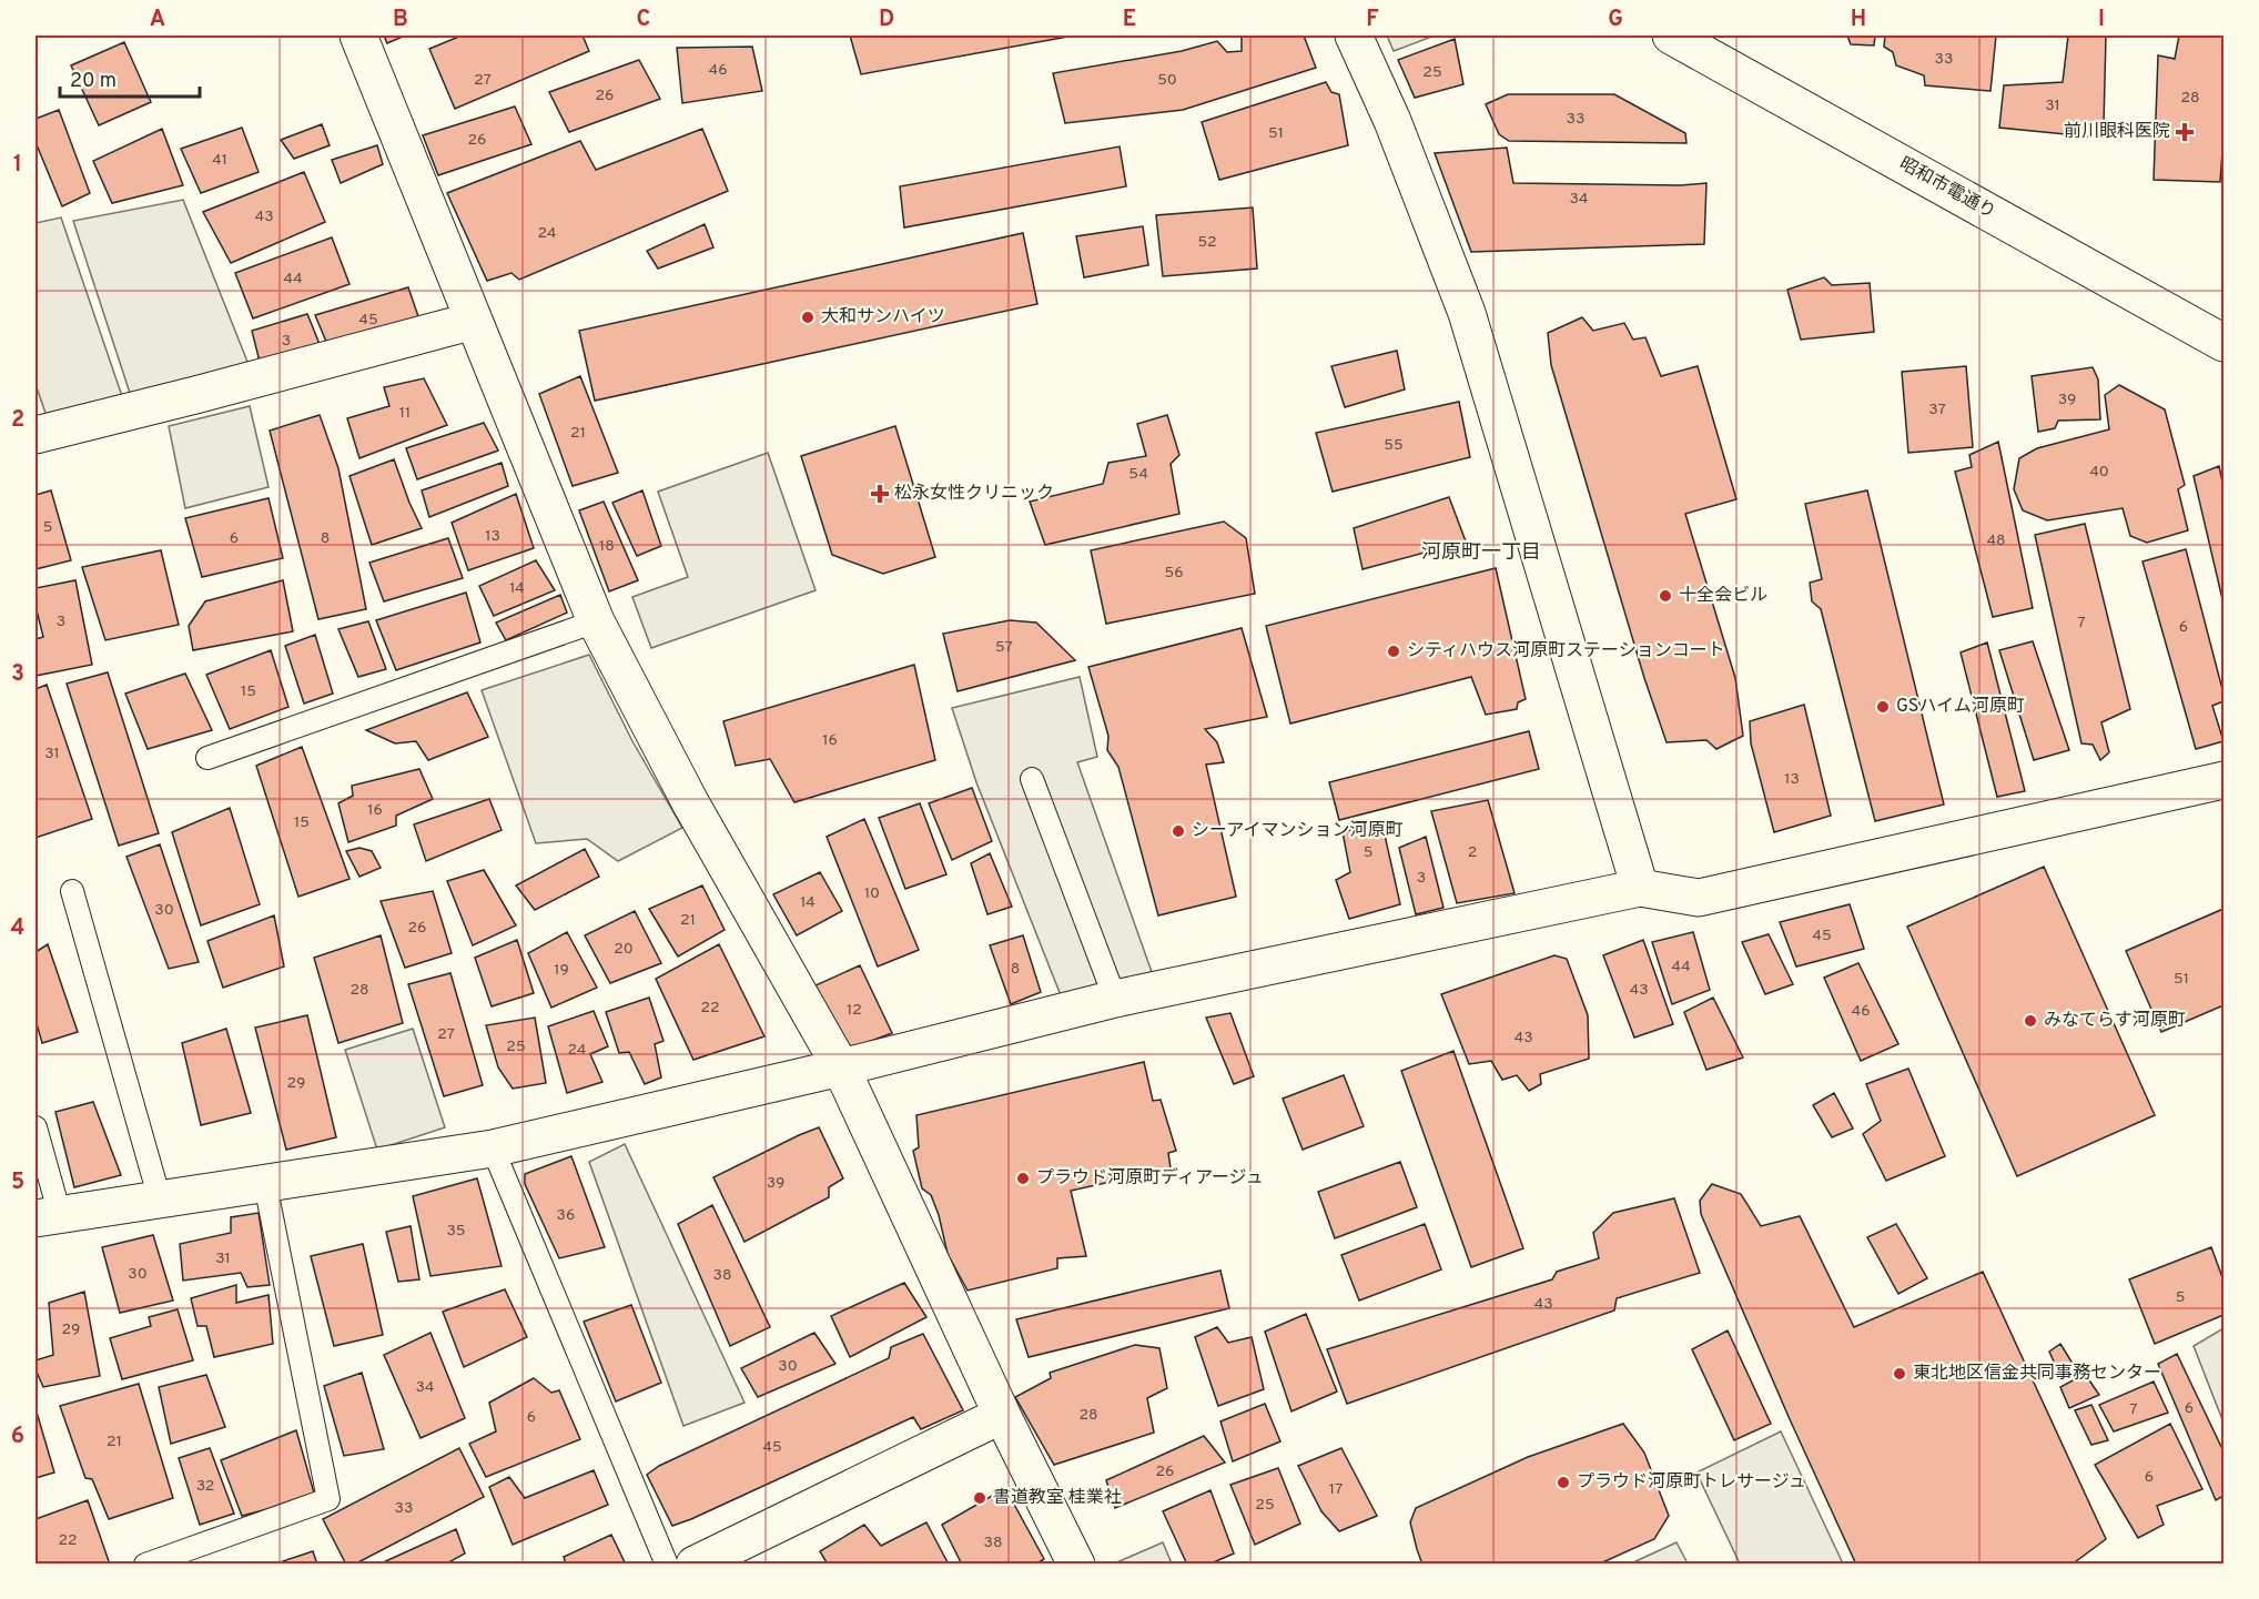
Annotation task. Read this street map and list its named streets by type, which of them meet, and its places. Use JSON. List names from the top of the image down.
{
  "streets": {
    "street": ["昭和市電通り"]
  },
  "districts": ["河原町一丁目"],
  "places": {
    "health": ["前川眼科医院", "松永女性クリニック"],
    "other": [
      "大和サンハイツ",
      "十全会ビル",
      "シティハウス河原町ステーションコート",
      "GSハイム河原町",
      "シーアイマンション河原町",
      "みなてらす河原町",
      "プラウド河原町ディアージュ",
      "東北地区信金共同事務センター",
      "プラウド河原町トレサージュ",
      "書道教室 桂業社"
    ]
  },
  "house_numbers": [
    "33",
    "46",
    "25",
    "27",
    "50",
    "26",
    "28",
    "31",
    "33",
    "51",
    "26",
    "41",
    "34",
    "43",
    "24",
    "52",
    "44",
    "45",
    "3",
    "39",
    "37",
    "11",
    "21",
    "55",
    "40",
    "54",
    "5",
    "13",
    "6",
    "8",
    "48",
    "18",
    "56",
    "14",
    "3",
    "7",
    "6",
    "57",
    "15",
    "16",
    "31",
    "13",
    "16",
    "15",
    "5",
    "2",
    "3",
    "10",
    "14",
    "30",
    "21",
    "26",
    "45",
    "20",
    "44",
    "8",
    "19",
    "51",
    "28",
    "43",
    "22",
    "12",
    "46",
    "27",
    "43",
    "25",
    "24",
    "29",
    "39",
    "36",
    "35",
    "31",
    "30",
    "38",
    "5",
    "43",
    "29",
    "30",
    "34",
    "6",
    "7",
    "28",
    "6",
    "21",
    "45",
    "26",
    "6",
    "32",
    "17",
    "25",
    "33",
    "22",
    "38"
  ],
  "scale_bar": "20 m",
  "grid": {
    "columns": [
      "A",
      "B",
      "C",
      "D",
      "E",
      "F",
      "G",
      "H",
      "I"
    ],
    "rows": [
      "1",
      "2",
      "3",
      "4",
      "5",
      "6"
    ]
  }
}
